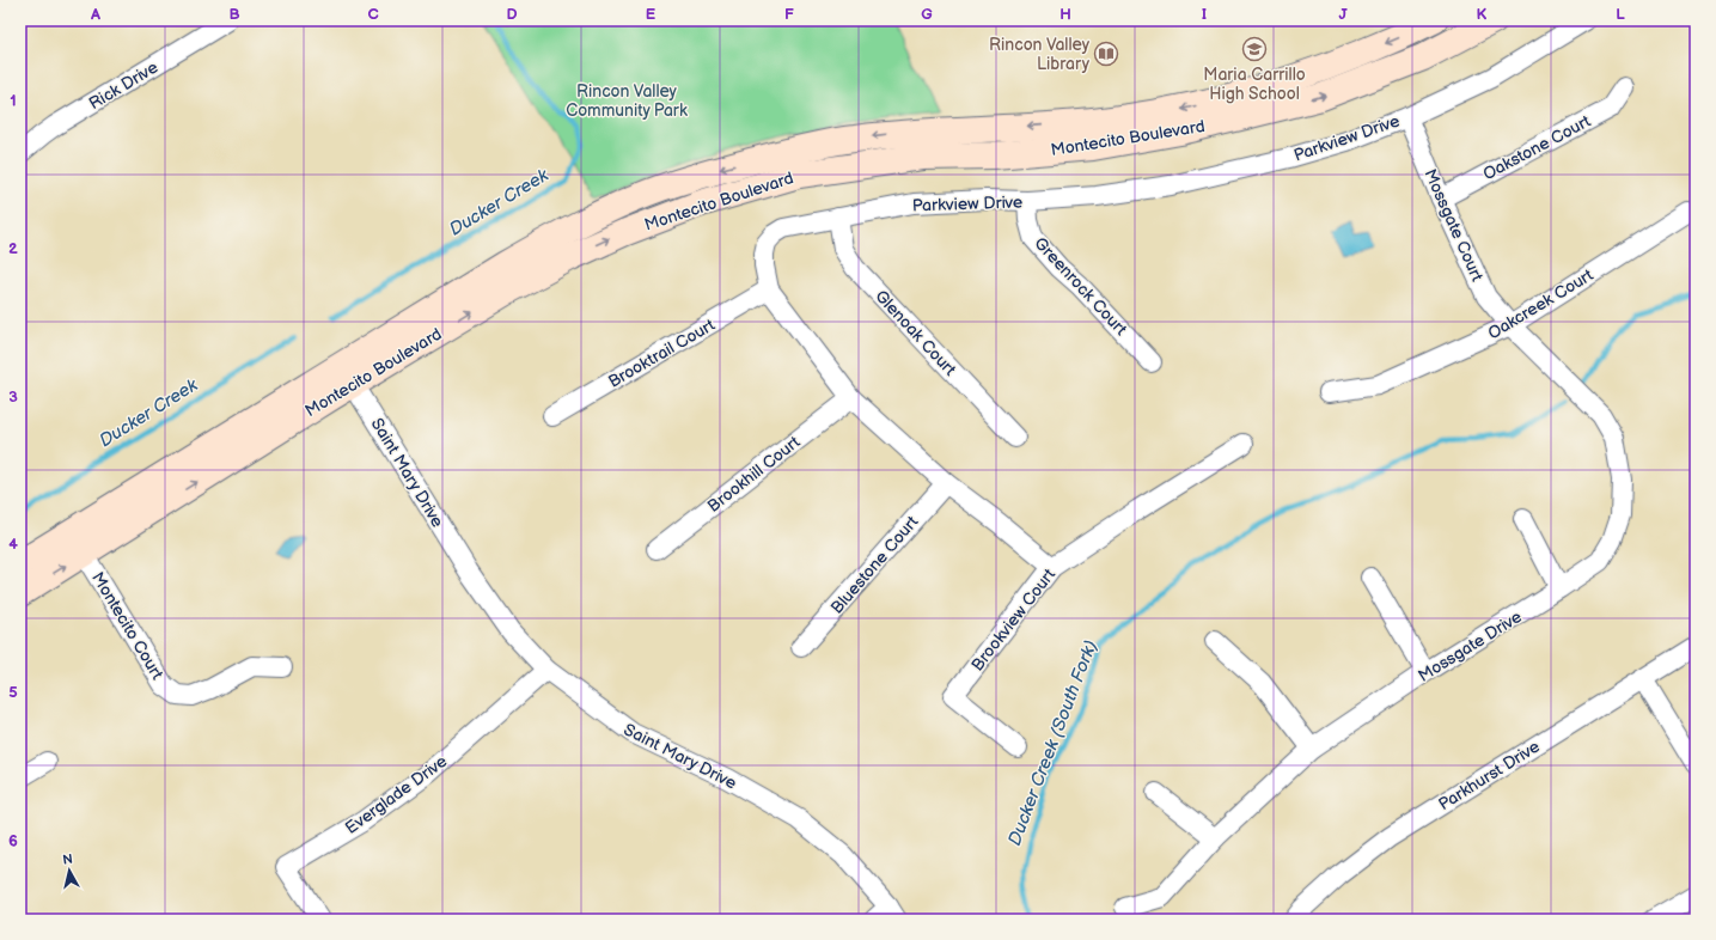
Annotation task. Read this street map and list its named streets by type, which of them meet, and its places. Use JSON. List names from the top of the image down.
{
  "streets": {
    "main road": ["Montecito Boulevard"],
    "street": [
      "Rick Drive",
      "Parkview Drive",
      "Oakstone Court",
      "Mossgate Court",
      "Greenrock Court",
      "Oakcreek Court",
      "Glenoak Court",
      "Brooktrail Court",
      "Saint Mary Drive",
      "Brookhill Court",
      "Bluestone Court",
      "Brookview Court",
      "Montecito Court",
      "Mossgate Drive",
      "Parkhurst Drive",
      "Everglade Drive"
    ]
  },
  "crossings": [
    ["Montecito Boulevard", "Saint Mary Drive"],
    ["Montecito Boulevard", "Montecito Court"],
    ["Parkview Drive", "Mossgate Court"],
    ["Parkview Drive", "Greenrock Court"],
    ["Parkview Drive", "Glenoak Court"],
    ["Parkview Drive", "Brooktrail Court"],
    ["Parkview Drive", "Brookhill Court"],
    ["Parkview Drive", "Bluestone Court"],
    ["Parkview Drive", "Brookview Court"],
    ["Oakstone Court", "Mossgate Court"],
    ["Mossgate Court", "Oakcreek Court"],
    ["Mossgate Court", "Mossgate Drive"],
    ["Oakcreek Court", "Mossgate Drive"],
    ["Saint Mary Drive", "Everglade Drive"]
  ],
  "water": ["Ducker Creek", "Ducker Creek (South Fork)"],
  "parks": ["Rincon Valley Community Park"],
  "places": {
    "school or university": ["Maria Carrillo High School"],
    "library": ["Rincon Valley Library"]
  },
  "north": "top",
  "grid": {
    "columns": [
      "A",
      "B",
      "C",
      "D",
      "E",
      "F",
      "G",
      "H",
      "I",
      "J",
      "K",
      "L"
    ],
    "rows": [
      "1",
      "2",
      "3",
      "4",
      "5",
      "6"
    ]
  }
}
